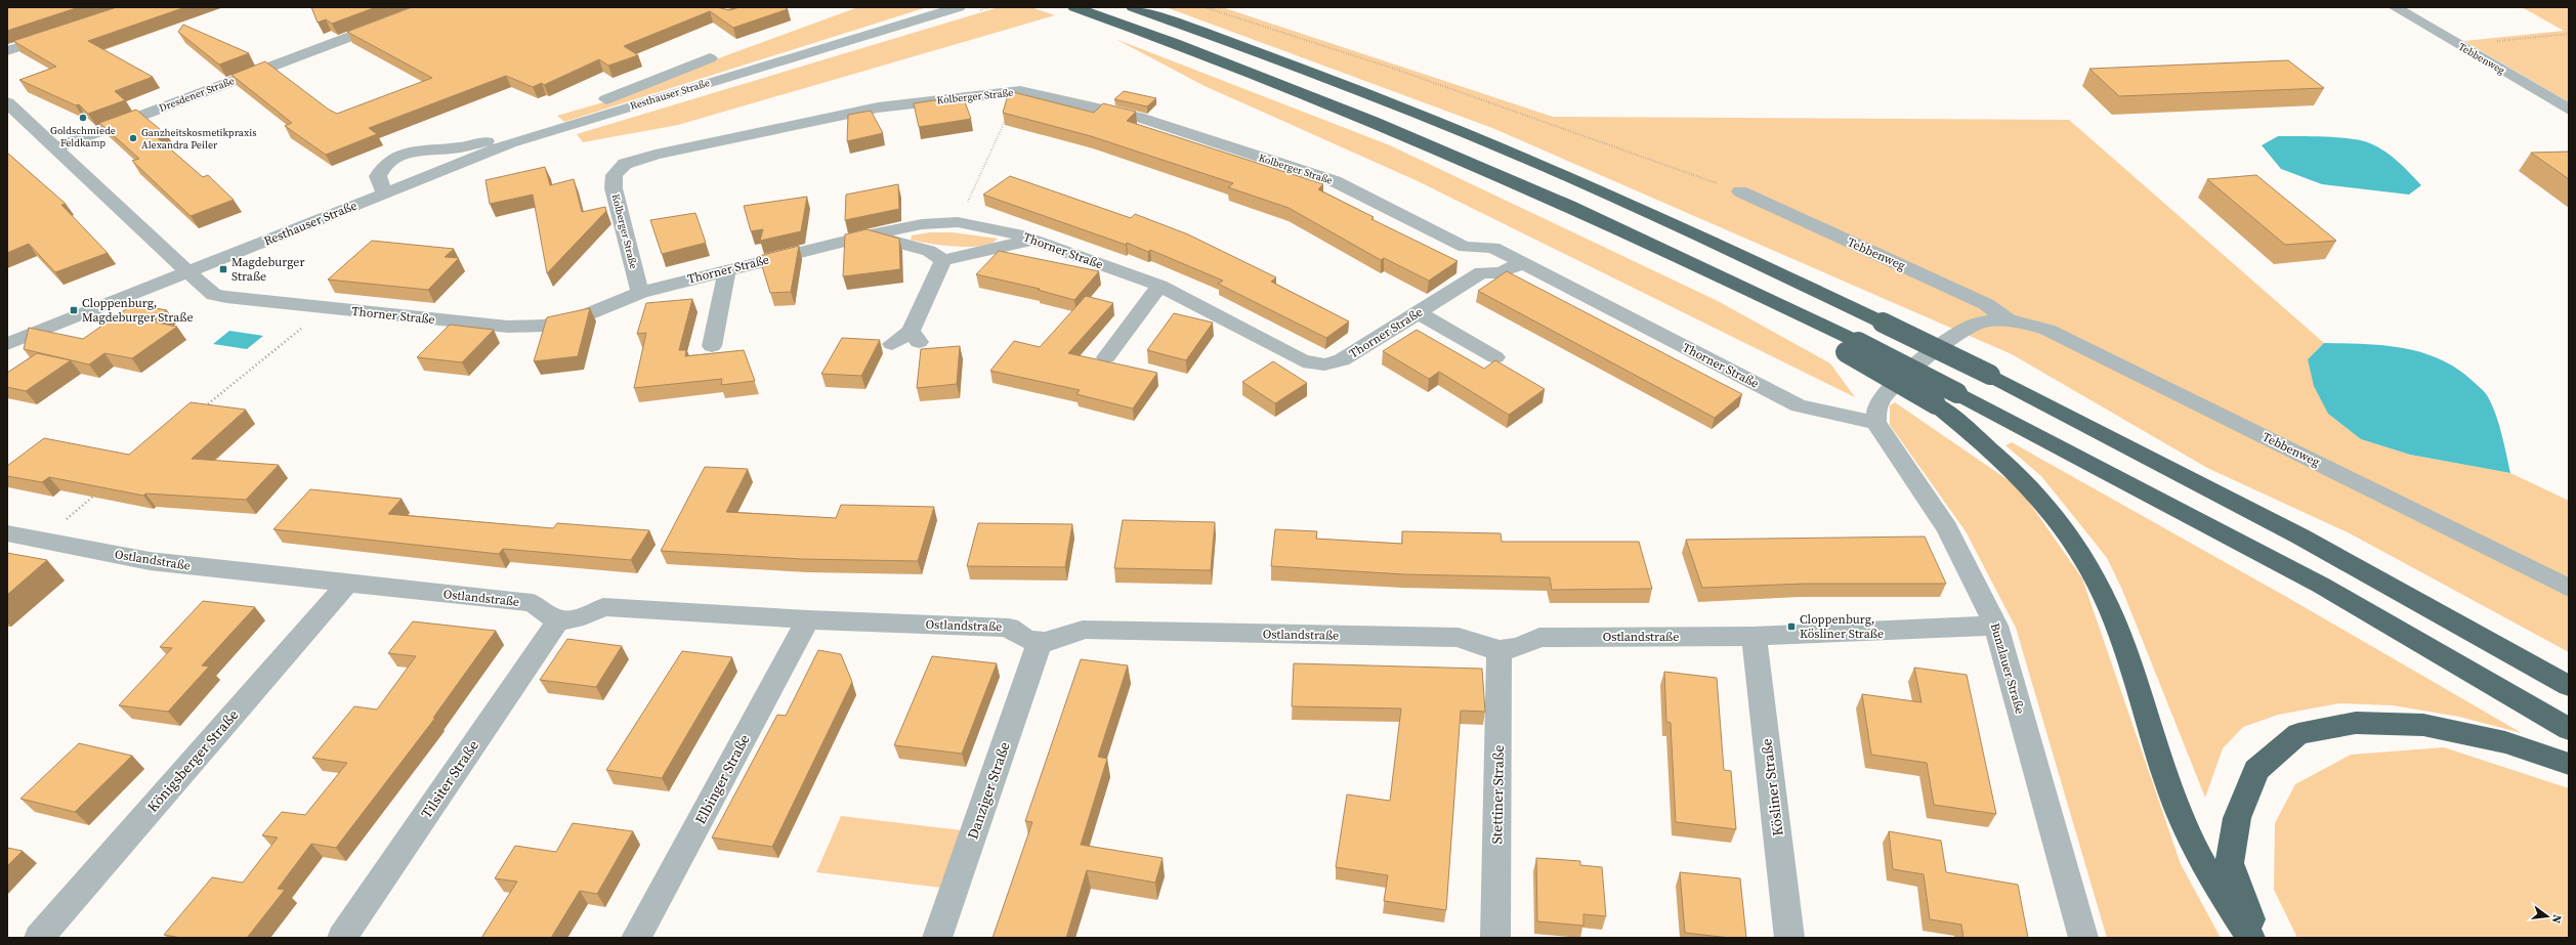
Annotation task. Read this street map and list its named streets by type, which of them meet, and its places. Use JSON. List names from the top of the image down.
{
  "streets": {
    "street": [
      "Tebbenweg",
      "Dresdener Straße",
      "Resthauser Straße",
      "Kolberger Straße",
      "Thorner Straße",
      "Ostlandstraße",
      "Bunzlauer Straße",
      "Königsberger Straße",
      "Tilsiter Straße",
      "Elbinger Straße",
      "Kösliner Straße",
      "Danziger Straße",
      "Stettiner Straße"
    ]
  },
  "crossings": [
    ["Tebbenweg", "Thorner Straße"],
    ["Tebbenweg", "Bunzlauer Straße"],
    ["Resthauser Straße", "Thorner Straße"],
    ["Kolberger Straße", "Thorner Straße"],
    ["Thorner Straße", "Bunzlauer Straße"],
    ["Ostlandstraße", "Bunzlauer Straße"],
    ["Ostlandstraße", "Königsberger Straße"],
    ["Ostlandstraße", "Tilsiter Straße"],
    ["Ostlandstraße", "Elbinger Straße"],
    ["Ostlandstraße", "Kösliner Straße"],
    ["Ostlandstraße", "Danziger Straße"],
    ["Ostlandstraße", "Stettiner Straße"]
  ],
  "places": {
    "other": ["Goldschmiede Feldkamp", "Ganzheitskosmetikpraxis Alexandra Peiler"],
    "transit": ["Magdeburger Straße", "Cloppenburg, Magdeburger Straße", "Cloppenburg, Kösliner Straße"]
  },
  "north": "right"
}
